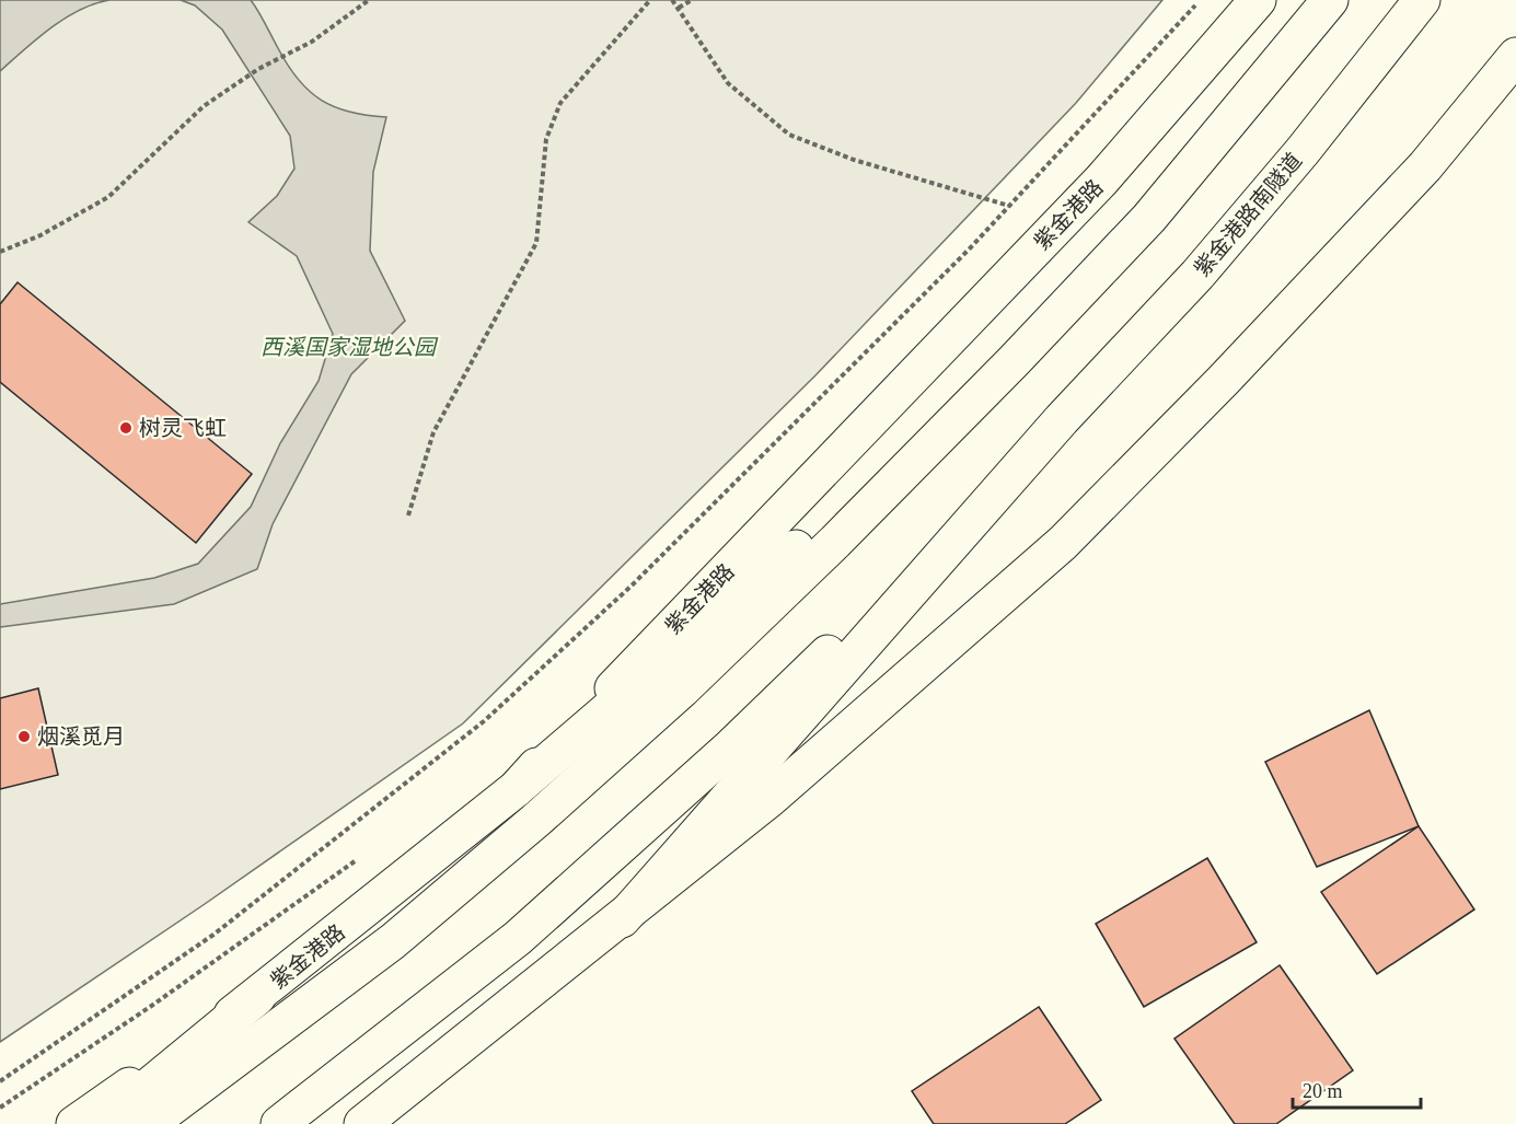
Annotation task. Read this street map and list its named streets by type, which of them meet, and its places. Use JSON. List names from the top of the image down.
{
  "streets": {
    "main road": ["紫金港路", "紫金港路南隧道"]
  },
  "parks": ["西溪国家湿地公园"],
  "places": ["树灵飞虹", "烟溪觅月"],
  "scale_bar": "20 m"
}
